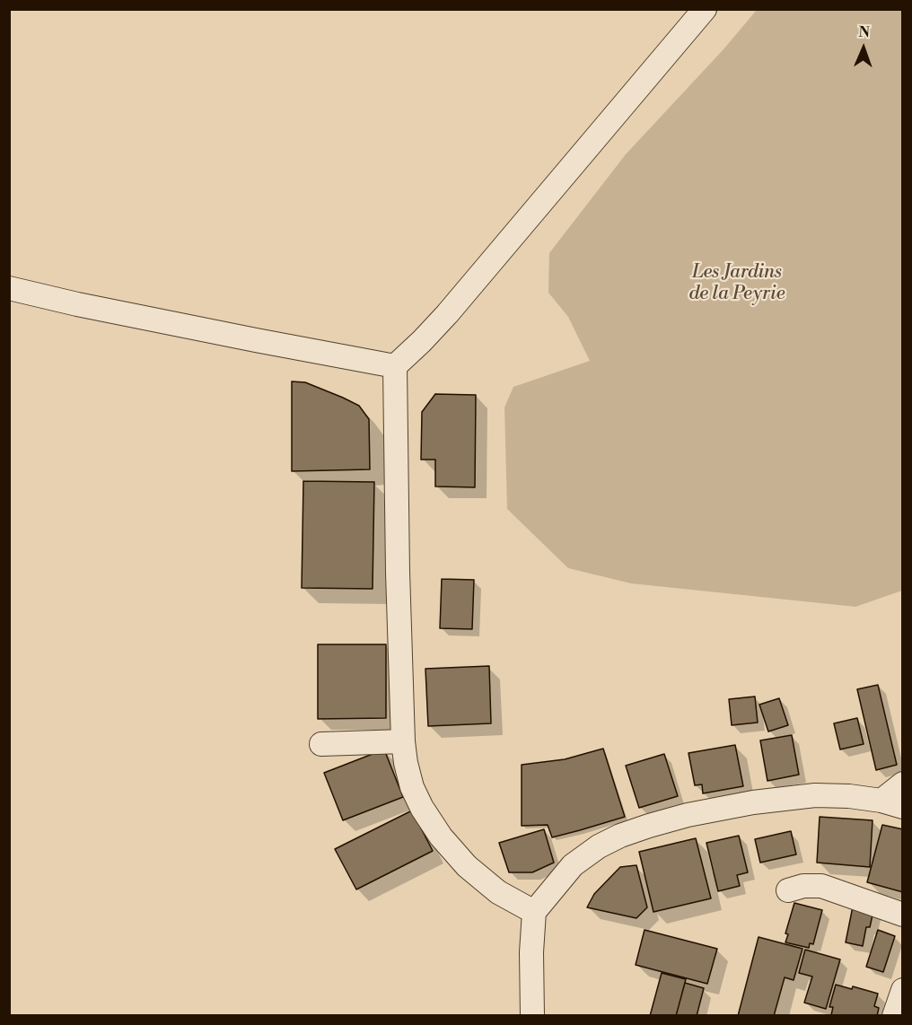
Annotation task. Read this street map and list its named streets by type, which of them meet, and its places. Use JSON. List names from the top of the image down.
{
  "parks": ["Les Jardins de la Peyrie"],
  "north": "top"
}
